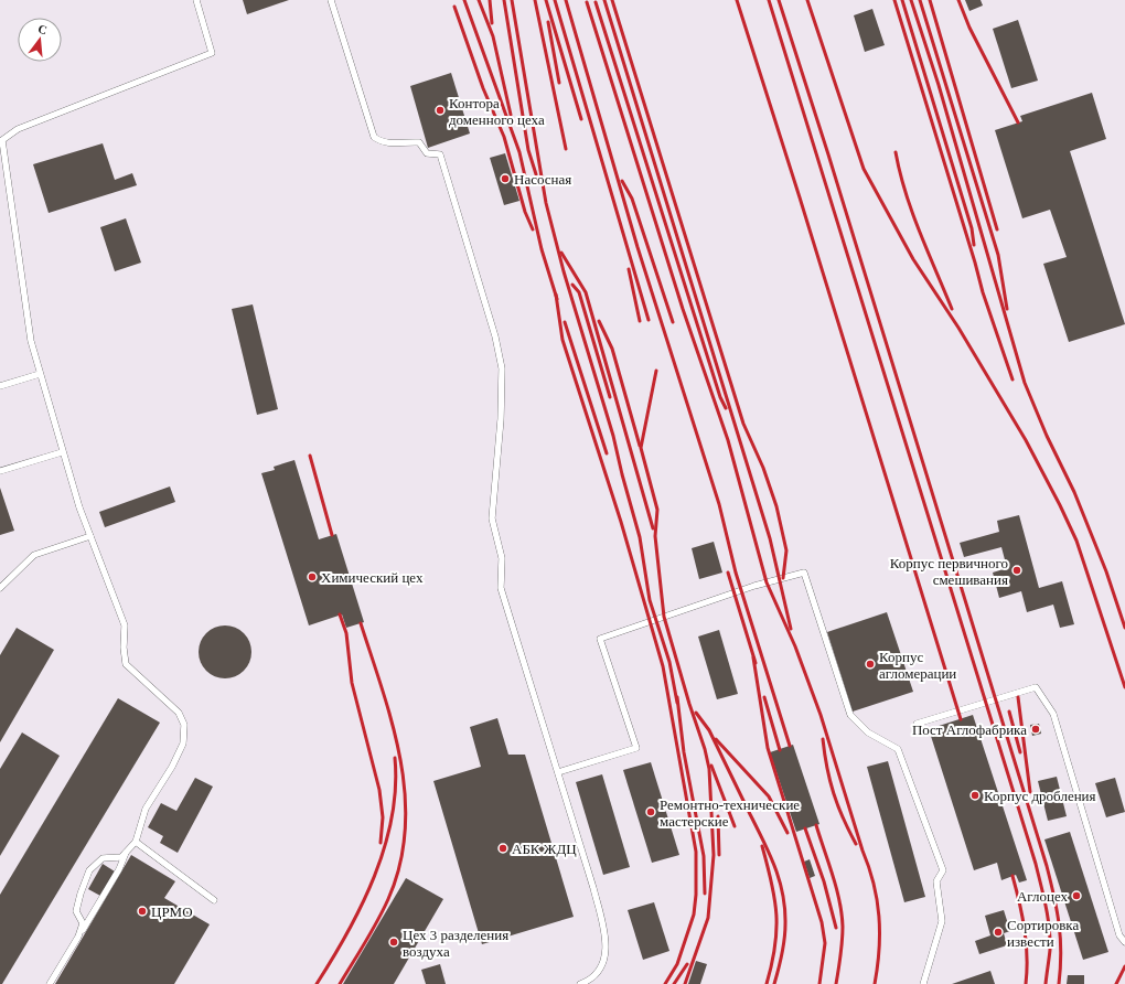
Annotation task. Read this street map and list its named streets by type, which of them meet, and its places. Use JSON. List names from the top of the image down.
{
  "places": [
    "Контора доменного цеха",
    "Насосная",
    "Корпус первичного смешивания",
    "Химический цех",
    "Корпус агломерации",
    "Пост Аглофабрика",
    "Корпус дробления",
    "Ремонтно-технические мастерские",
    "АБК ЖДЦ",
    "Аглоцех",
    "ЦРМО",
    "Сортировка извести",
    "Цех 3 разделения воздуха"
  ],
  "north": "top"
}
